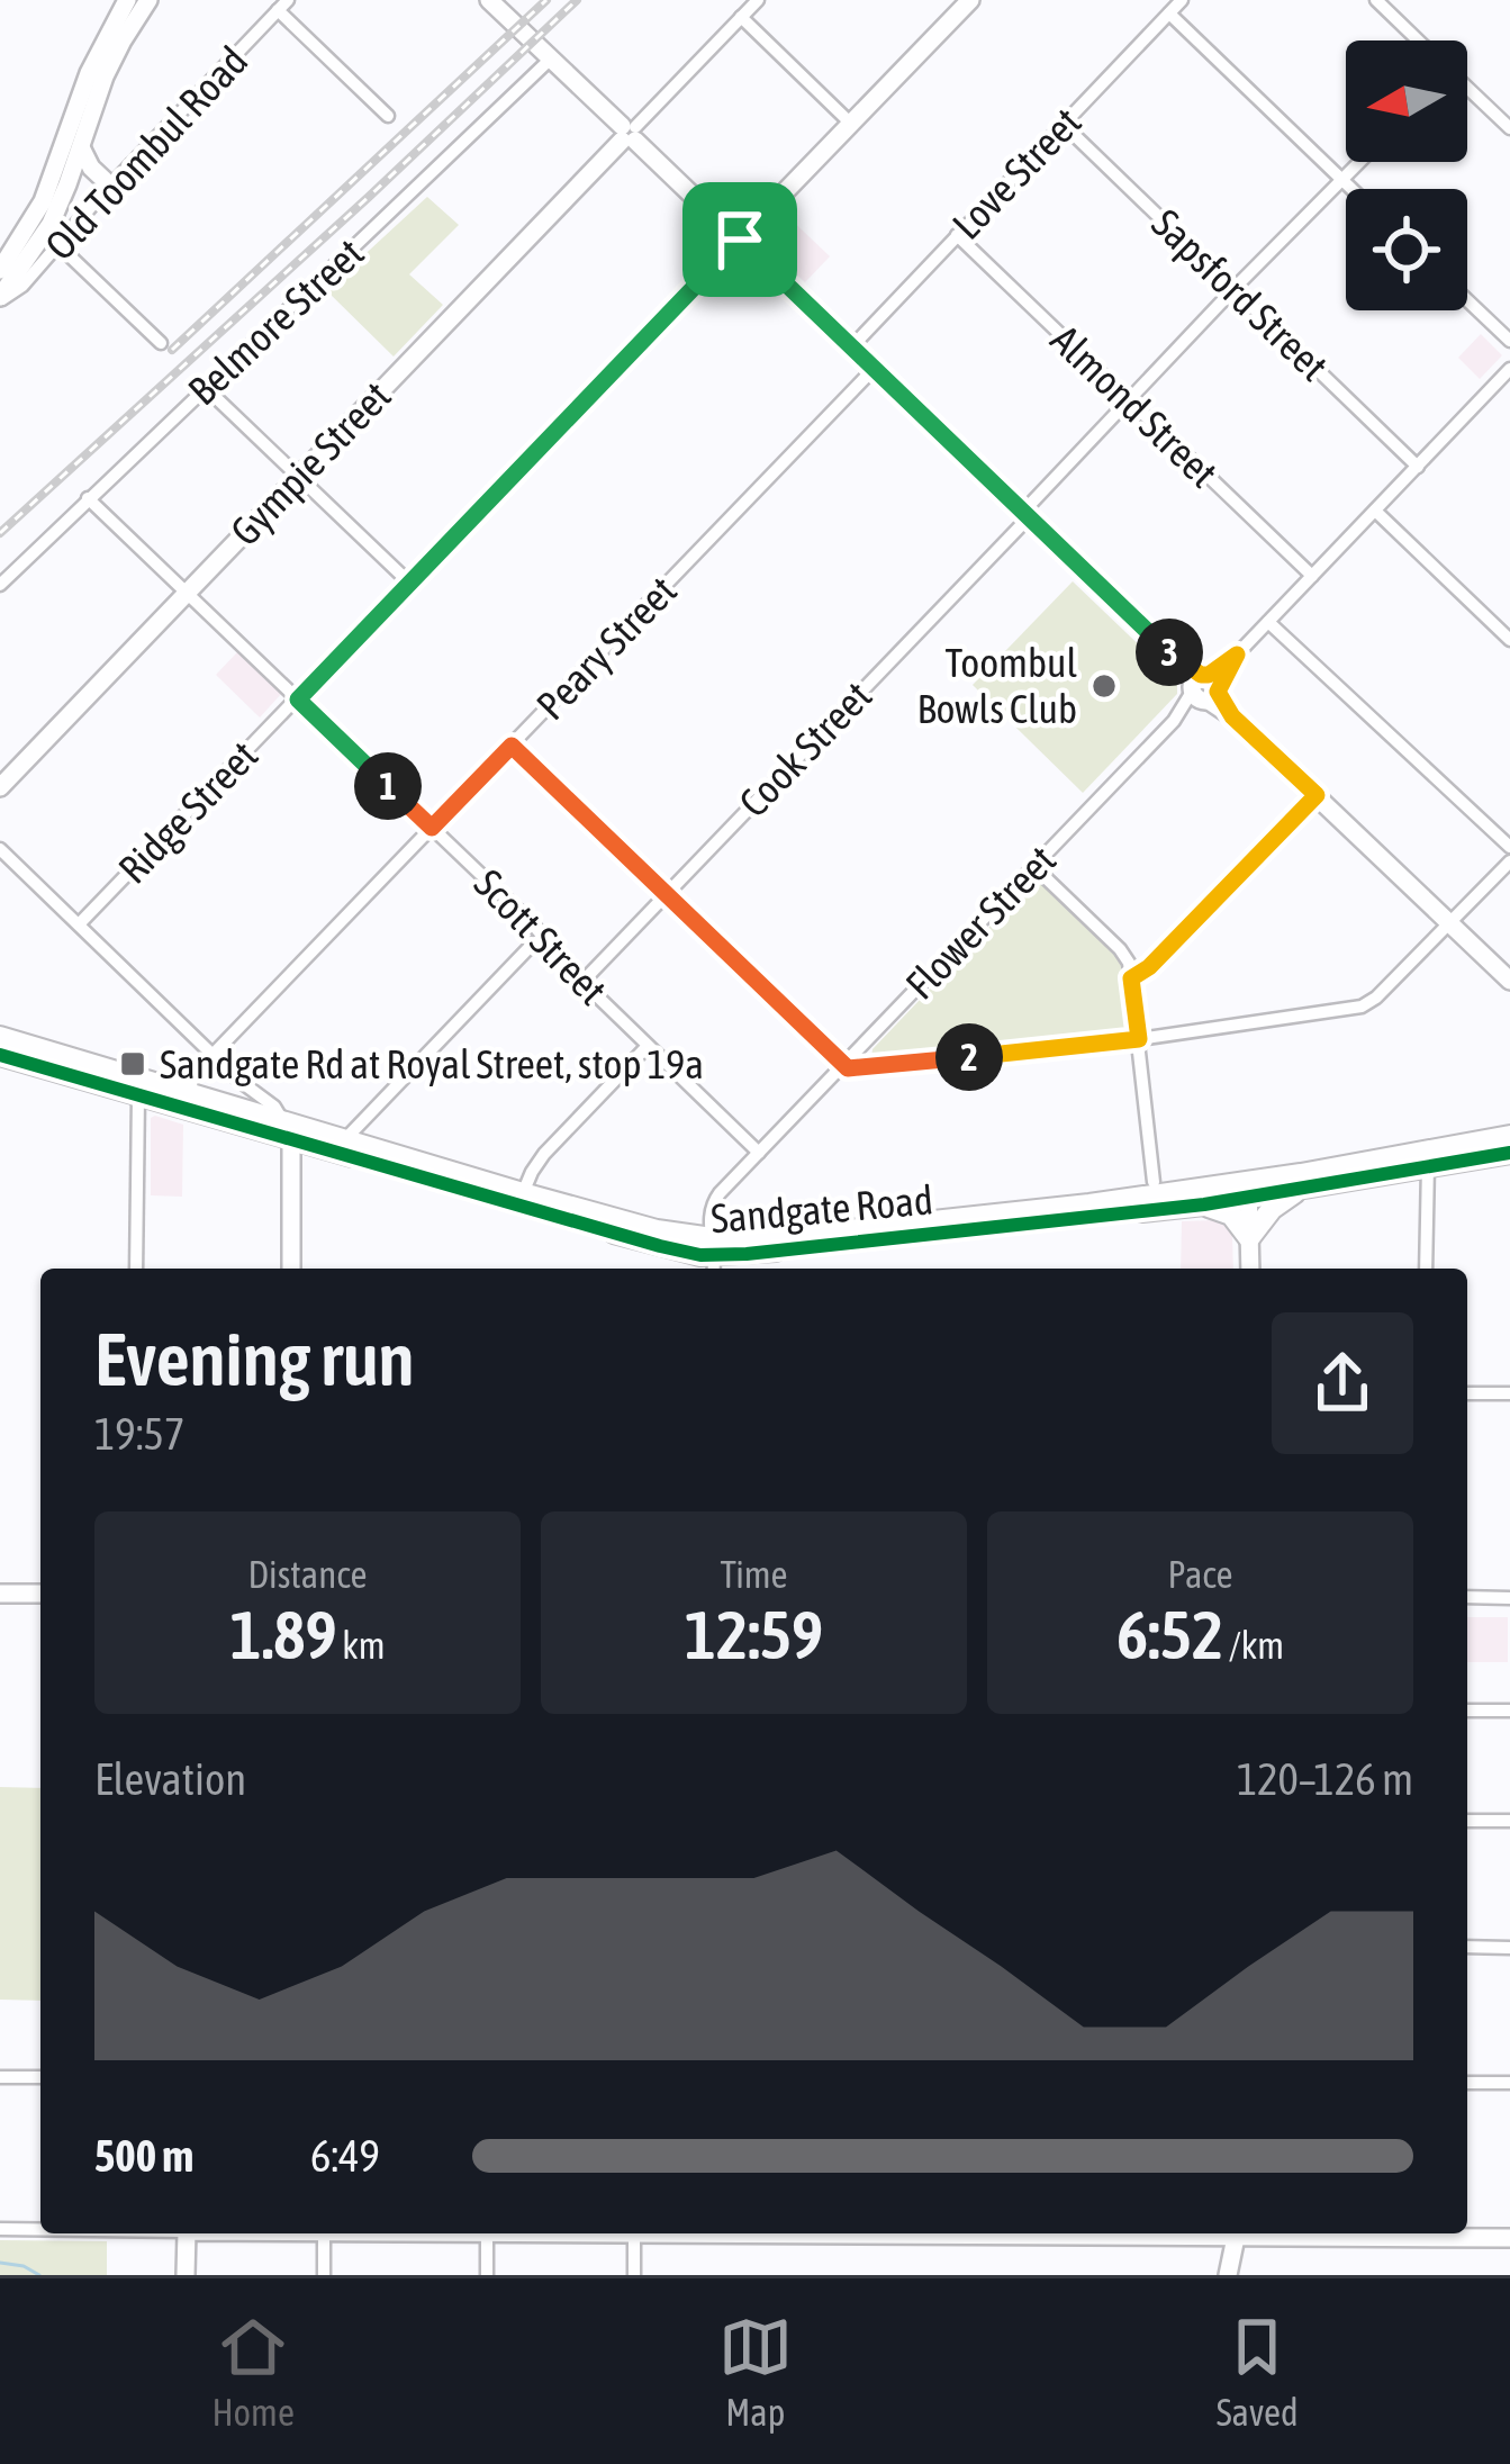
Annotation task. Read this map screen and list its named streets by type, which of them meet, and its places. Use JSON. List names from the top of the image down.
{
  "streets": {
    "highway": ["Sandgate Road"],
    "street": [
      "Old Toombul Road",
      "Love Street",
      "Sapsford Street",
      "Belmore Street",
      "Almond Street",
      "Gympie Street",
      "Peary Street",
      "Cook Street",
      "Ridge Street",
      "Flower Street",
      "Scott Street"
    ]
  },
  "crossings": [
    ["Love Street", "Sapsford Street"],
    ["Love Street", "Almond Street"],
    ["Sapsford Street", "Cook Street"],
    ["Sapsford Street", "Flower Street"],
    ["Belmore Street", "Scott Street"],
    ["Almond Street", "Cook Street"],
    ["Almond Street", "Flower Street"],
    ["Gympie Street", "Scott Street"],
    ["Peary Street", "Scott Street"],
    ["Peary Street", "Sandgate Road"],
    ["Cook Street", "Scott Street"],
    ["Ridge Street", "Scott Street"],
    ["Flower Street", "Scott Street"],
    ["Flower Street", "Sandgate Road"]
  ],
  "places": {
    "other": ["Toombul Bowls Club"],
    "transit": ["Sandgate Rd at Royal Street, stop 19a"]
  },
  "north": "left",
  "page": {
    "pins": ["3", "1", "2"],
    "heading": ["Evening run", "19:57"],
    "stats": [
      ["Distance", "1.89 km"],
      ["Time", "12:59"],
      ["Pace", "6:52 /km"]
    ],
    "chart": ["Elevation", "120–126 m"],
    "list": [
      {
        "name": "500 m",
        "note": "6:49"
      }
    ],
    "tabs": ["Home", "Map", "Saved"]
  }
}
